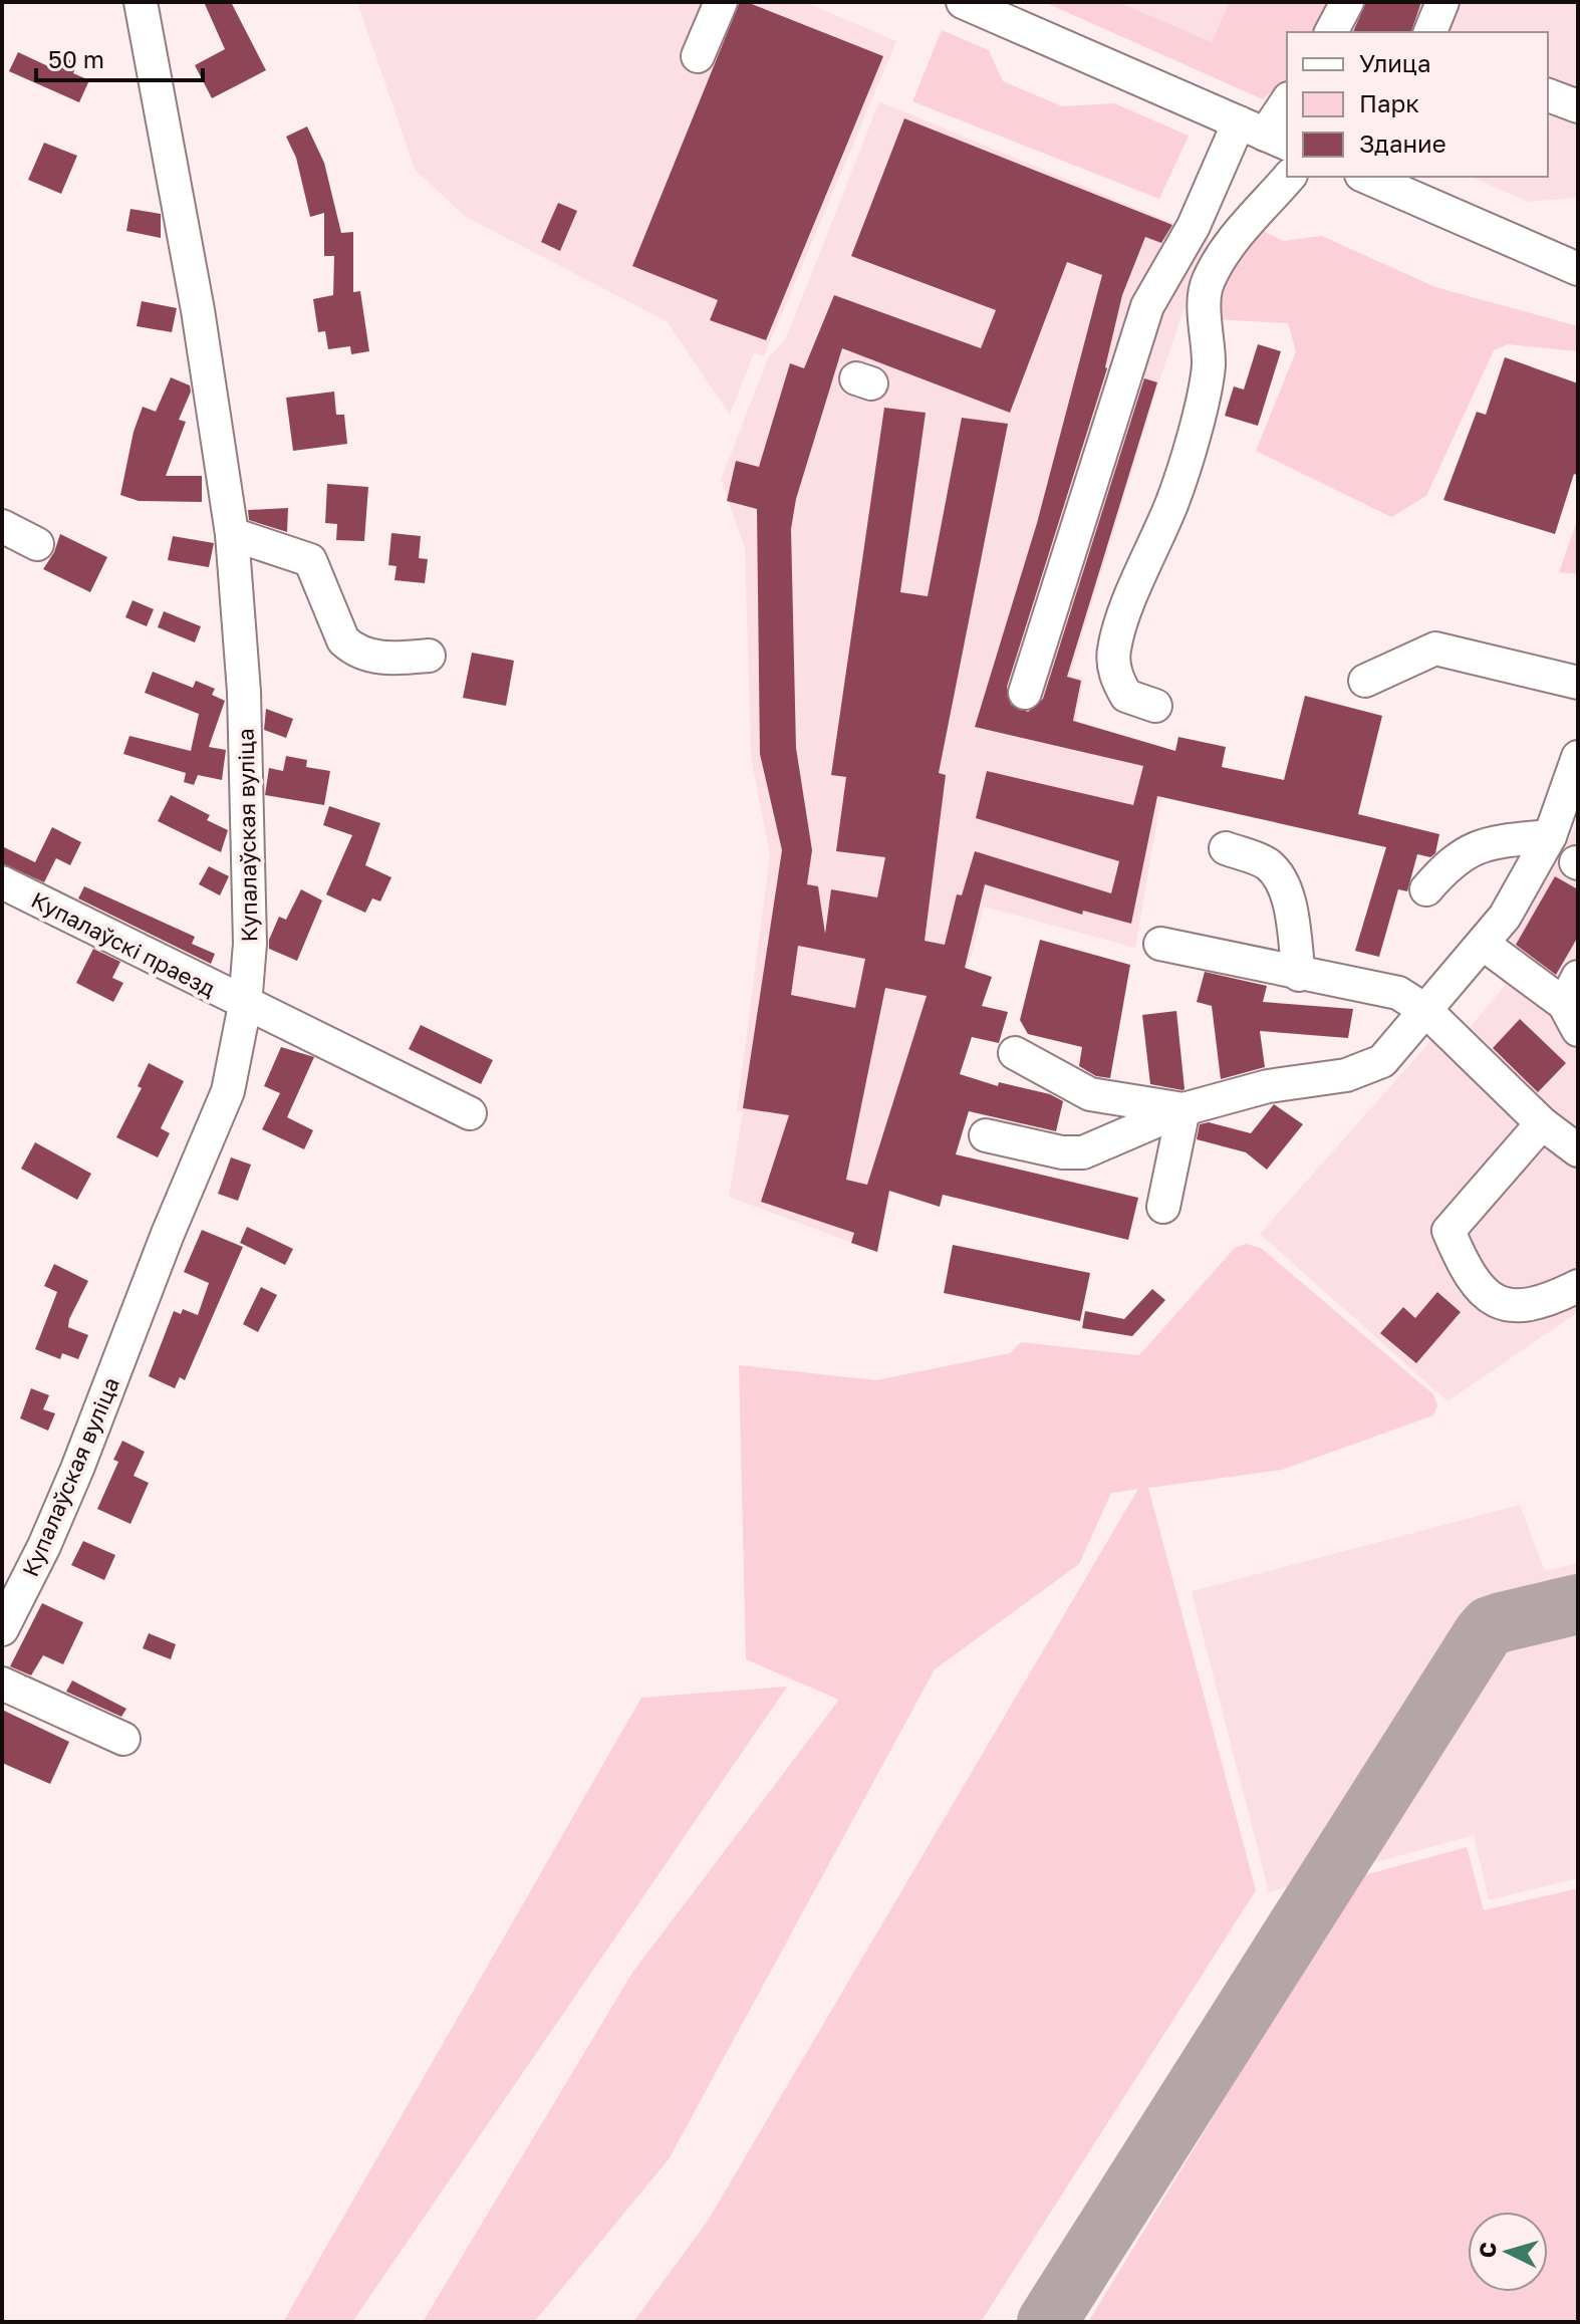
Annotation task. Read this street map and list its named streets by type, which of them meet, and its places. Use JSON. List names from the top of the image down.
{
  "streets": {
    "street": ["Купалаўская вуліца", "Купалаўскі праезд"]
  },
  "crossings": [
    ["Купалаўская вуліца", "Купалаўскі праезд"]
  ],
  "legend": ["Улица", "Парк", "Здание"],
  "scale_bar": "50 m",
  "north": "left"
}
